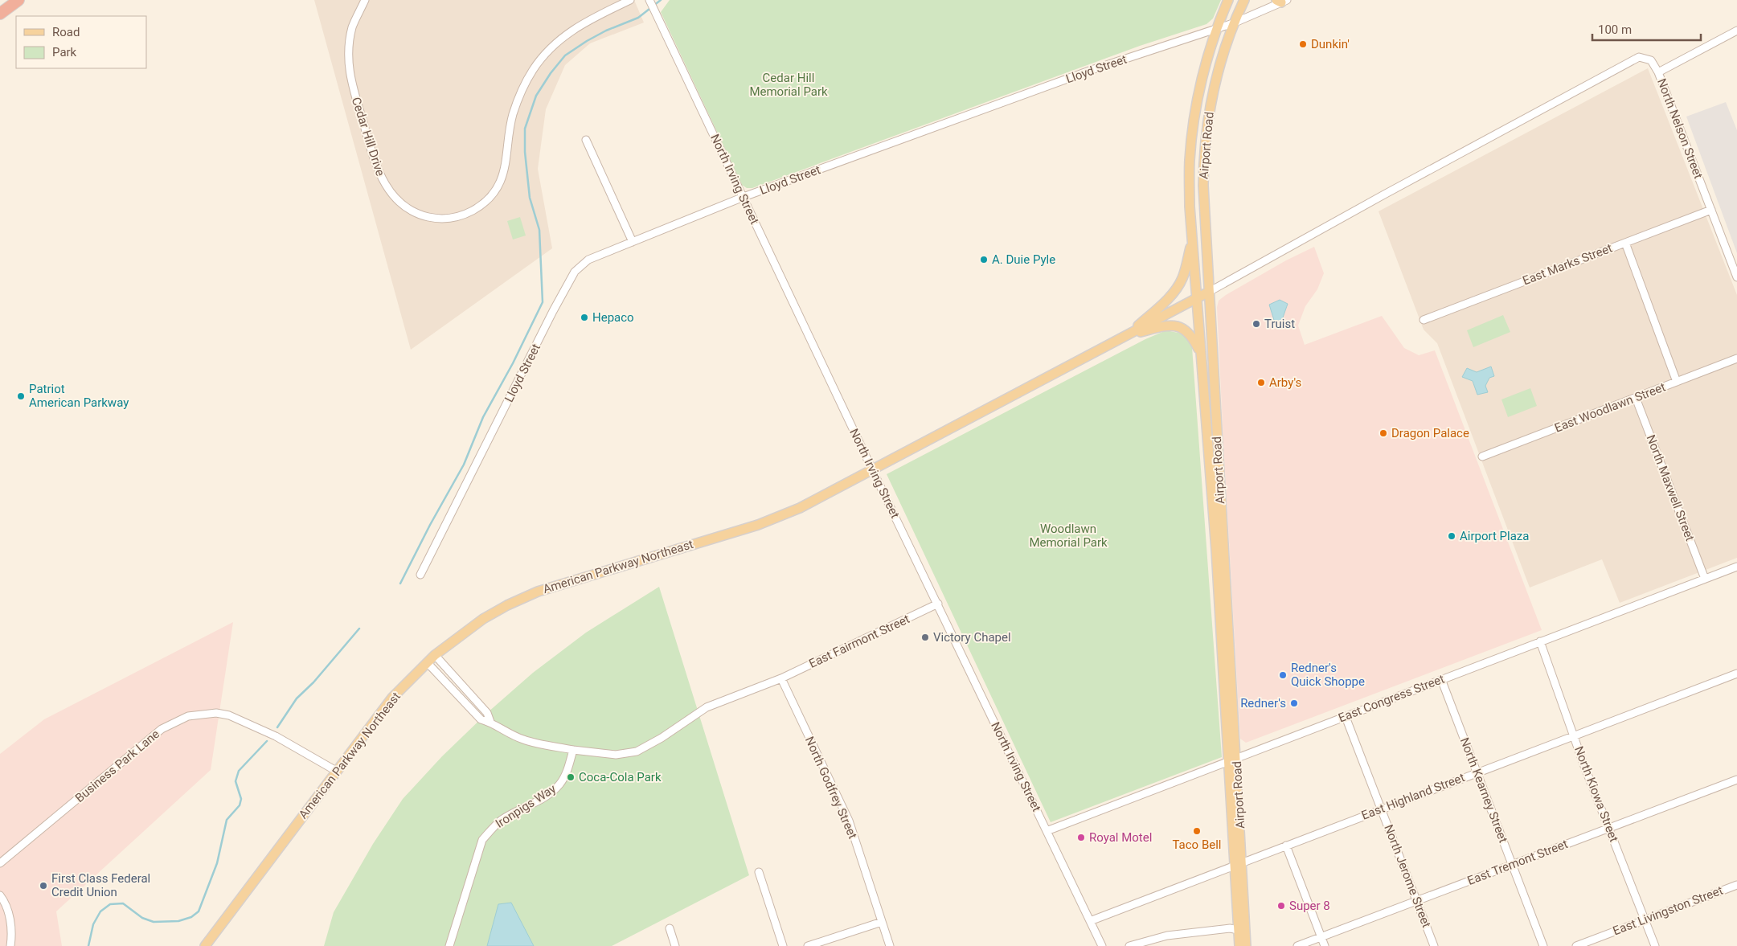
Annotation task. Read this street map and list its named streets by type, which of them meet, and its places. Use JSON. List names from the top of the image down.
{
  "streets": {
    "main road": ["Airport Road", "American Parkway Northeast"],
    "street": [
      "Lloyd Street",
      "North Nelson Street",
      "Cedar Hill Drive",
      "North Irving Street",
      "East Marks Street",
      "East Woodlawn Street",
      "North Maxwell Street",
      "East Fairmont Street",
      "East Congress Street",
      "Business Park Lane",
      "North Godfrey Street",
      "North Kearney Street",
      "North Kiowa Street",
      "East Highland Street",
      "Ironpigs Way",
      "East Tremont Street",
      "North Jerome Street",
      "East Livingston Street"
    ]
  },
  "crossings": [
    ["Lloyd Street", "Airport Road"],
    ["Lloyd Street", "North Irving Street"],
    ["North Nelson Street", "Airport Road"],
    ["North Nelson Street", "East Marks Street"],
    ["Airport Road", "East Congress Street"],
    ["Airport Road", "East Highland Street"],
    ["North Irving Street", "American Parkway Northeast"],
    ["North Irving Street", "East Fairmont Street"],
    ["North Irving Street", "East Congress Street"],
    ["North Irving Street", "East Highland Street"],
    ["East Woodlawn Street", "North Maxwell Street"],
    ["North Maxwell Street", "East Congress Street"],
    ["American Parkway Northeast", "Business Park Lane"],
    ["East Fairmont Street", "North Godfrey Street"],
    ["East Fairmont Street", "Ironpigs Way"],
    ["East Congress Street", "North Kearney Street"],
    ["East Congress Street", "North Kiowa Street"],
    ["East Congress Street", "North Jerome Street"],
    ["North Kearney Street", "East Highland Street"],
    ["North Kearney Street", "East Tremont Street"],
    ["North Kiowa Street", "East Highland Street"],
    ["North Kiowa Street", "East Tremont Street"],
    ["North Kiowa Street", "East Livingston Street"],
    ["East Highland Street", "North Jerome Street"],
    ["East Tremont Street", "North Jerome Street"]
  ],
  "parks": ["Cedar Hill Memorial Park", "Woodlawn Memorial Park"],
  "places": [
    "Dunkin'",
    "A. Duie Pyle",
    "Hepaco",
    "Truist",
    "Arby's",
    "Patriot American Parkway",
    "Dragon Palace",
    "Airport Plaza",
    "Victory Chapel",
    "Redner's Quick Shoppe",
    "Redner's",
    "Coca-Cola Park",
    "Taco Bell",
    "Royal Motel",
    "First Class Federal Credit Union",
    "Super 8"
  ],
  "legend": ["Road", "Park"],
  "scale_bar": "100 m"
}
